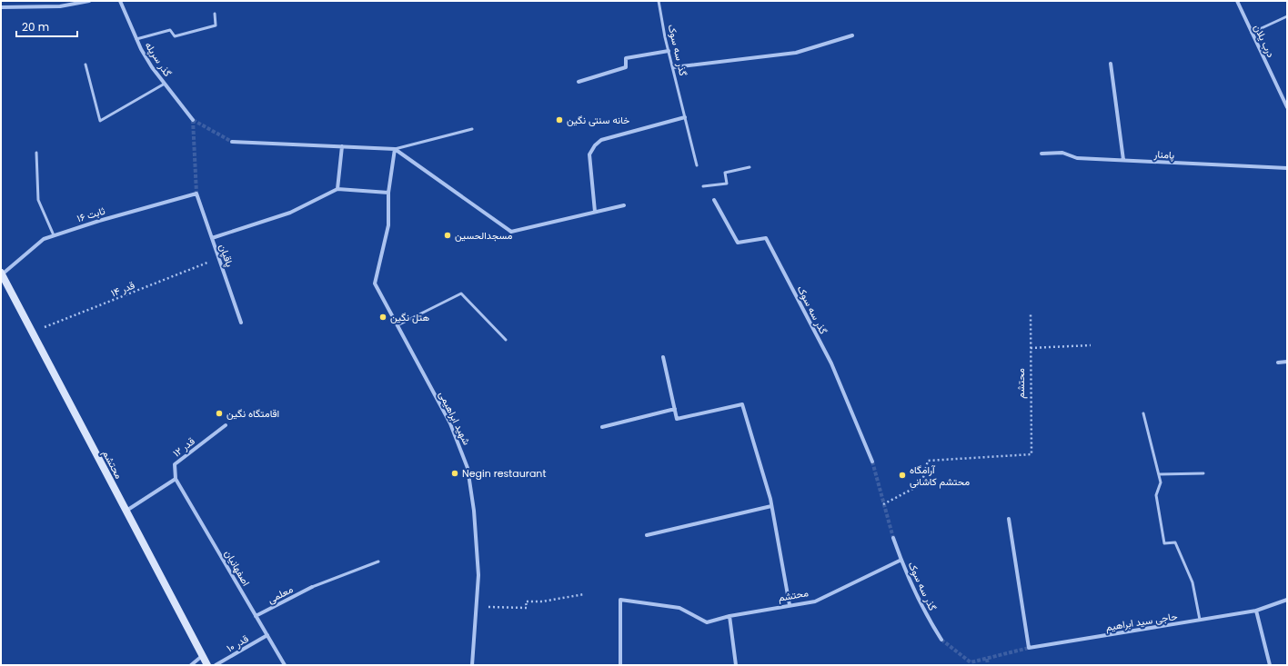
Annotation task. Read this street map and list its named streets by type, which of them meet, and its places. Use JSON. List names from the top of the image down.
{
  "streets": {
    "main road": ["محتشم"],
    "street": [
      "درب یلان",
      "گذر سه سوک",
      "گذر سرپله",
      "پامنار",
      "ثابت ۱۶",
      "پاقپان",
      "شهید ابراهیمی",
      "قدر ۱۲",
      "اصفهانیان",
      "معلمی",
      "حاجی سید ابراهیم",
      "قدر ۱۰"
    ],
    "path": ["قدر ۱۴"]
  },
  "crossings": [
    ["گذر سه سوک", "محتشم"],
    ["ثابت ۱۶", "پاقپان"],
    ["ثابت ۱۶", "محتشم"],
    ["پاقپان", "قدر ۱۴"],
    ["قدر ۱۴", "محتشم"],
    ["قدر ۱۲", "اصفهانیان"],
    ["اصفهانیان", "معلمی"],
    ["اصفهانیان", "قدر ۱۰"]
  ],
  "places": [
    "خانه سنتی نگین",
    "مسجدالحسین",
    "هتل نگین",
    "اقامتگاه نگین",
    "Negin restaurant",
    "آرامگاه محتشم کاشانی"
  ],
  "scale_bar": "20 m"
}
